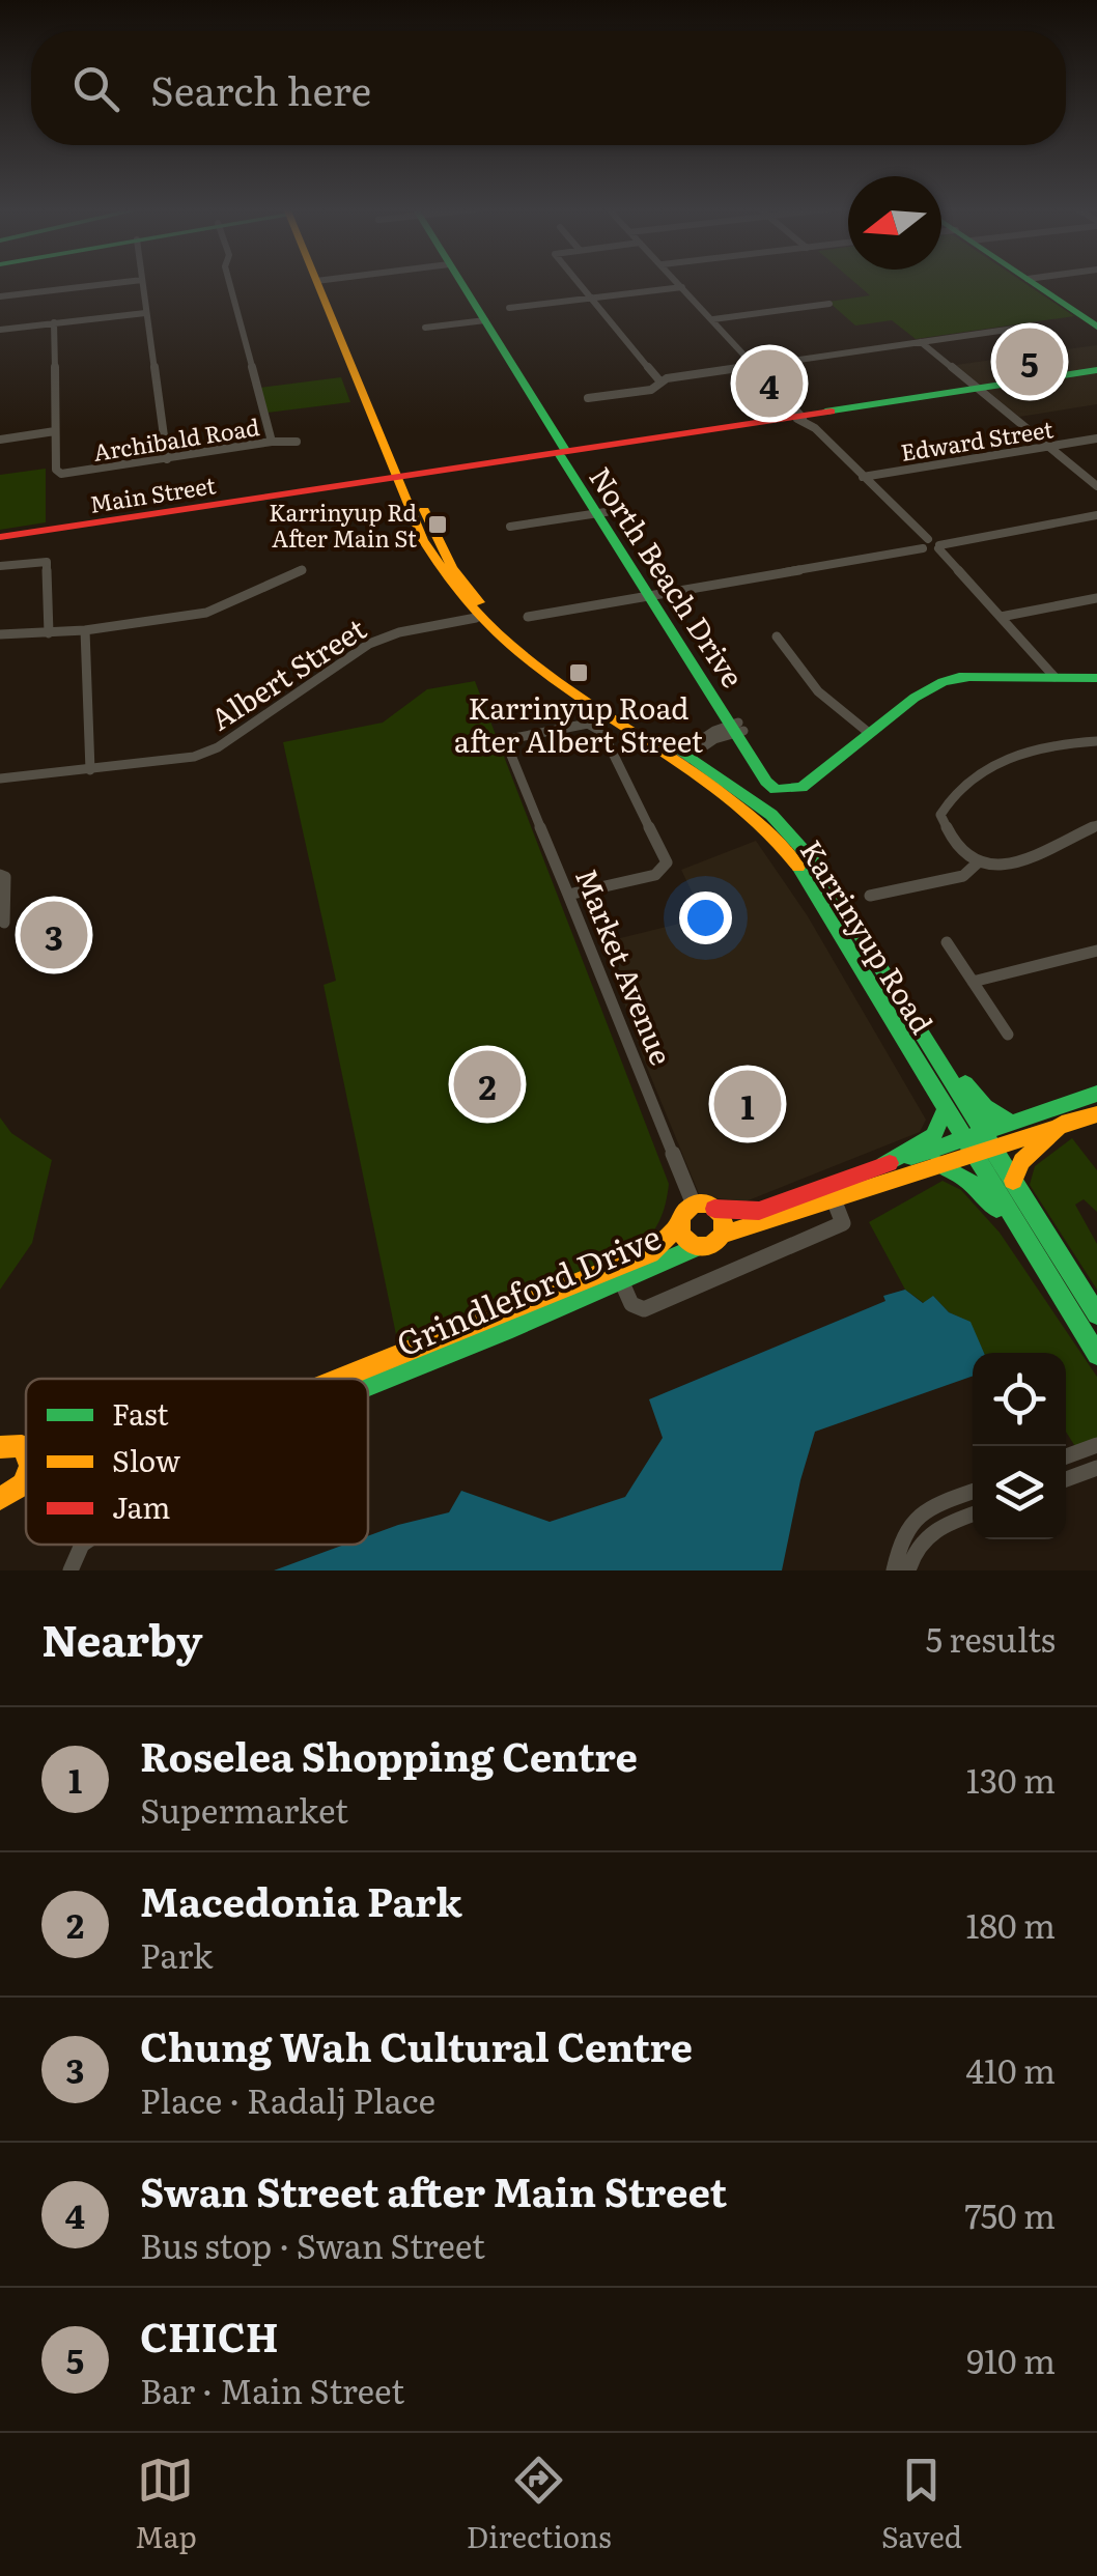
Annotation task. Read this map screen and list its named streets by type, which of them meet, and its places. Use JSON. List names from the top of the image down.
{
  "streets": {
    "main road": [
      "Main Street",
      "North Beach Drive",
      "Karrinyup Road",
      "Grindleford Drive"
    ],
    "street": [
      "Archibald Road",
      "Edward Street",
      "Albert Street",
      "Market Avenue"
    ]
  },
  "crossings": [
    ["Main Street", "North Beach Drive"],
    ["Main Street", "Karrinyup Road"],
    ["North Beach Drive", "Karrinyup Road"],
    ["Albert Street", "Karrinyup Road"],
    ["Market Avenue", "Grindleford Drive"]
  ],
  "places": {
    "transit": ["Karrinyup Rd After Main St", "Karrinyup Road after Albert Street"]
  },
  "legend": ["Fast", "Slow", "Jam"],
  "north": "left",
  "page": {
    "search": "Search here",
    "pins": [
      "5",
      "4",
      "3",
      "2",
      "1"
    ],
    "heading": ["Nearby", "5 results"],
    "list": [
      {
        "mark": "1",
        "name": "Roselea Shopping Centre",
        "note": "Supermarket",
        "value": "130 m"
      },
      {
        "mark": "2",
        "name": "Macedonia Park",
        "note": "Park",
        "value": "180 m"
      },
      {
        "mark": "3",
        "name": "Chung Wah Cultural Centre",
        "note": "Place · Radalj Place",
        "value": "410 m"
      },
      {
        "mark": "4",
        "name": "Swan Street after Main Street",
        "note": "Bus stop · Swan Street",
        "value": "750 m"
      },
      {
        "mark": "5",
        "name": "CHICH",
        "note": "Bar · Main Street",
        "value": "910 m"
      }
    ],
    "nav": ["Map", "Directions", "Saved"]
  }
}
